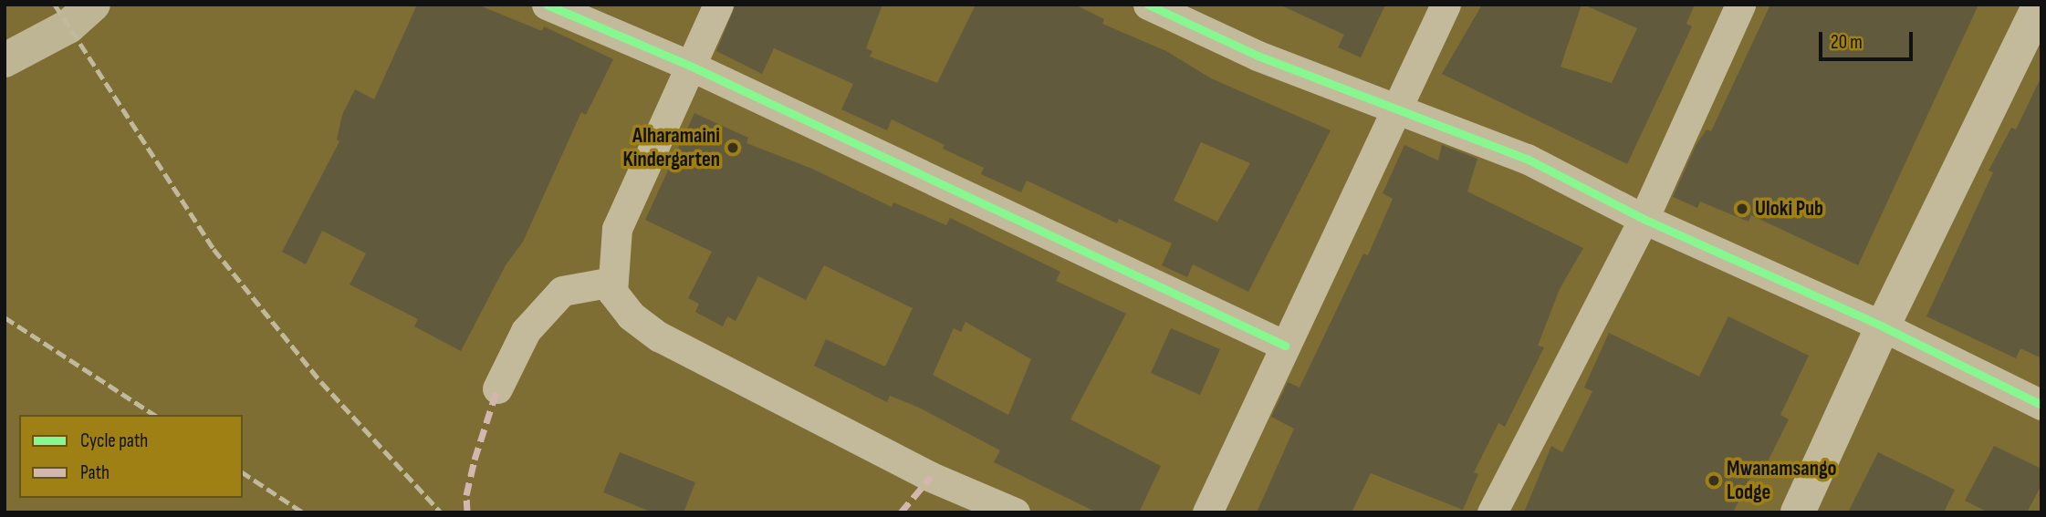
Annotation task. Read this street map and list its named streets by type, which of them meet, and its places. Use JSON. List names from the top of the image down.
{
  "places": ["Alharamaini Kindergarten", "Uloki Pub", "Mwanamsango Lodge"],
  "legend": ["Cycle path", "Path"],
  "scale_bar": "20 m"
}
